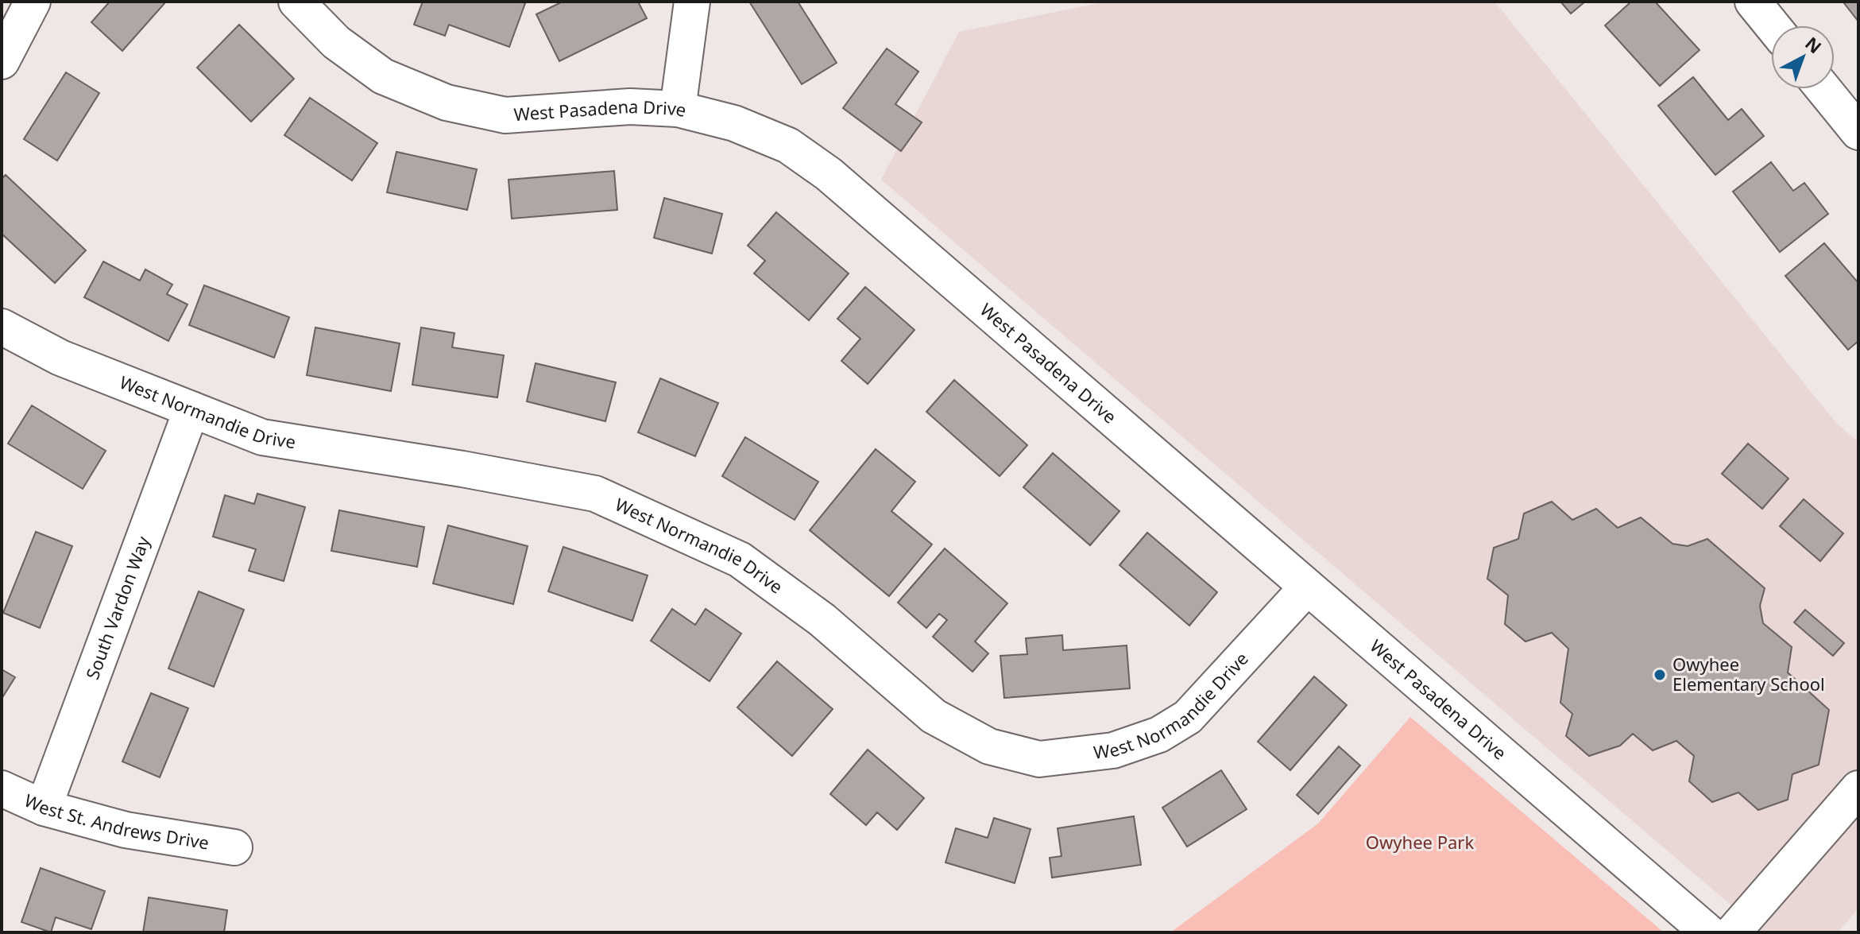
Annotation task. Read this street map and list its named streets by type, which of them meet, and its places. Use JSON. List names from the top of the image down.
{
  "streets": {
    "street": [
      "West Pasadena Drive",
      "West Normandie Drive",
      "South Vardon Way",
      "West St. Andrews Drive"
    ]
  },
  "crossings": [
    ["West Pasadena Drive", "West Normandie Drive"],
    ["West Normandie Drive", "South Vardon Way"],
    ["South Vardon Way", "West St. Andrews Drive"]
  ],
  "parks": ["Owyhee Park"],
  "places": ["Owyhee Elementary School"],
  "north": "top right"
}
